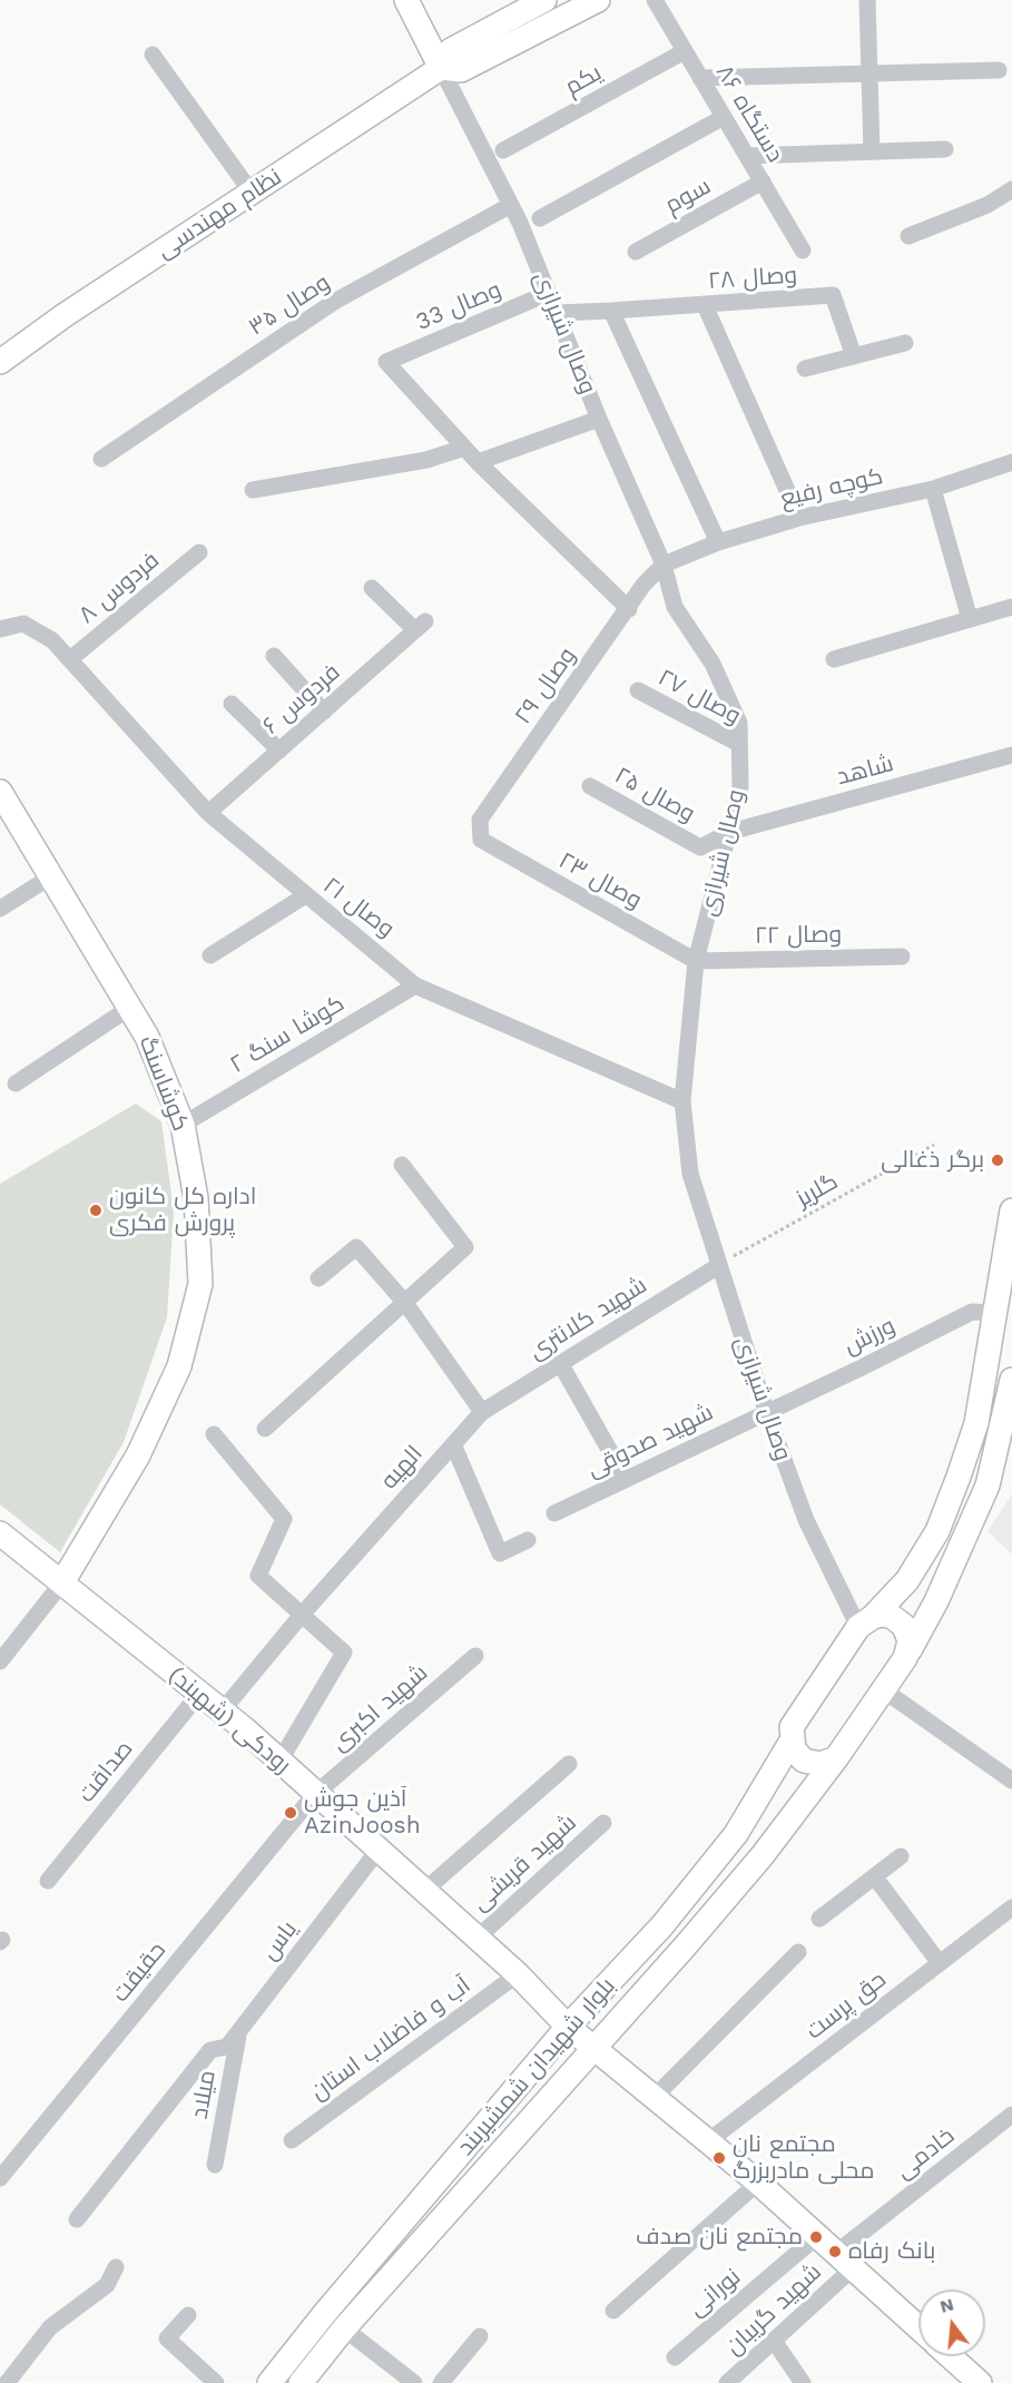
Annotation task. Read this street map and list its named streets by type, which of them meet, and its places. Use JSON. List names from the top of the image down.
{
  "streets": {
    "main road": [
      "نظام مهندسی",
      "وصال شیرازی",
      "کوشاسنگ",
      "رودکی (شهبند)",
      "بلوار شهیدان شمشیربند"
    ],
    "street": [
      "یکم",
      "دستگاه ۸۶",
      "سوم",
      "وصال ۲۸",
      "وصال ۳۵",
      "وصال 33",
      "کوچه رفیع",
      "فردوس ۸",
      "وصال ۲۹",
      "وصال ۲۷",
      "فردوس ۶",
      "شاهد",
      "وصال ۲۵",
      "وصال ۲۳",
      "وصال ۲۱",
      "وصال ۲۲",
      "کوشا سنگ ۲",
      "شهید کلانتری",
      "ورزش",
      "شهید صدوقی",
      "الهیه",
      "شهید اکبری",
      "صداقت",
      "شهید قریشی",
      "یاس",
      "حقیقت",
      "حق پرست",
      "آب و فاضلاب استان",
      "میلاد",
      "خادمی",
      "نورانی",
      "شهید گریبان"
    ],
    "path": ["گلریز"]
  },
  "crossings": [
    ["یکم", "دستگاه ۸۶"],
    ["دستگاه ۸۶", "سوم"],
    ["نظام مهندسی", "وصال شیرازی"],
    ["وصال ۲۸", "وصال شیرازی"],
    ["وصال ۳۵", "وصال شیرازی"],
    ["وصال 33", "وصال شیرازی"],
    ["وصال شیرازی", "کوچه رفیع"],
    ["وصال شیرازی", "وصال ۲۹"],
    ["وصال شیرازی", "وصال ۲۷"],
    ["وصال شیرازی", "شاهد"],
    ["وصال شیرازی", "وصال ۲۵"],
    ["وصال شیرازی", "وصال ۲۳"],
    ["وصال شیرازی", "وصال ۲۱"],
    ["وصال شیرازی", "وصال ۲۲"],
    ["وصال شیرازی", "گلریز"],
    ["وصال شیرازی", "شهید کلانتری"],
    ["وصال شیرازی", "ورزش"],
    ["وصال شیرازی", "شهید صدوقی"],
    ["وصال شیرازی", "بلوار شهیدان شمشیربند"],
    ["کوچه رفیع", "وصال ۲۹"],
    ["فردوس ۸", "وصال ۲۱"],
    ["وصال ۲۹", "وصال ۲۳"],
    ["فردوس ۶", "وصال ۲۱"],
    ["شاهد", "وصال ۲۵"],
    ["وصال ۲۳", "وصال ۲۲"],
    ["وصال ۲۱", "کوشا سنگ ۲"],
    ["کوشا سنگ ۲", "کوشاسنگ"],
    ["کوشاسنگ", "رودکی (شهبند)"],
    ["گلریز", "شهید کلانتری"],
    ["شهید کلانتری", "الهیه"],
    ["ورزش", "شهید صدوقی"],
    ["الهیه", "رودکی (شهبند)"],
    ["شهید اکبری", "رودکی (شهبند)"],
    ["شهید اکبری", "حقیقت"],
    ["رودکی (شهبند)", "صداقت"],
    ["رودکی (شهبند)", "شهید قریشی"],
    ["رودکی (شهبند)", "یاس"],
    ["رودکی (شهبند)", "حقیقت"],
    ["رودکی (شهبند)", "آب و فاضلاب استان"],
    ["رودکی (شهبند)", "بلوار شهیدان شمشیربند"],
    ["یاس", "میلاد"],
    ["خادمی", "شهید گریبان"]
  ],
  "places": [
    "برگر ذغالی",
    "اداره کل کانون پرورش فکری",
    "آذین جوش AzinJoosh",
    "مجتمع نان محلی مادربزرگ",
    "مجتمع نان صدف",
    "بانک رفاه"
  ],
  "north": "top"
}
